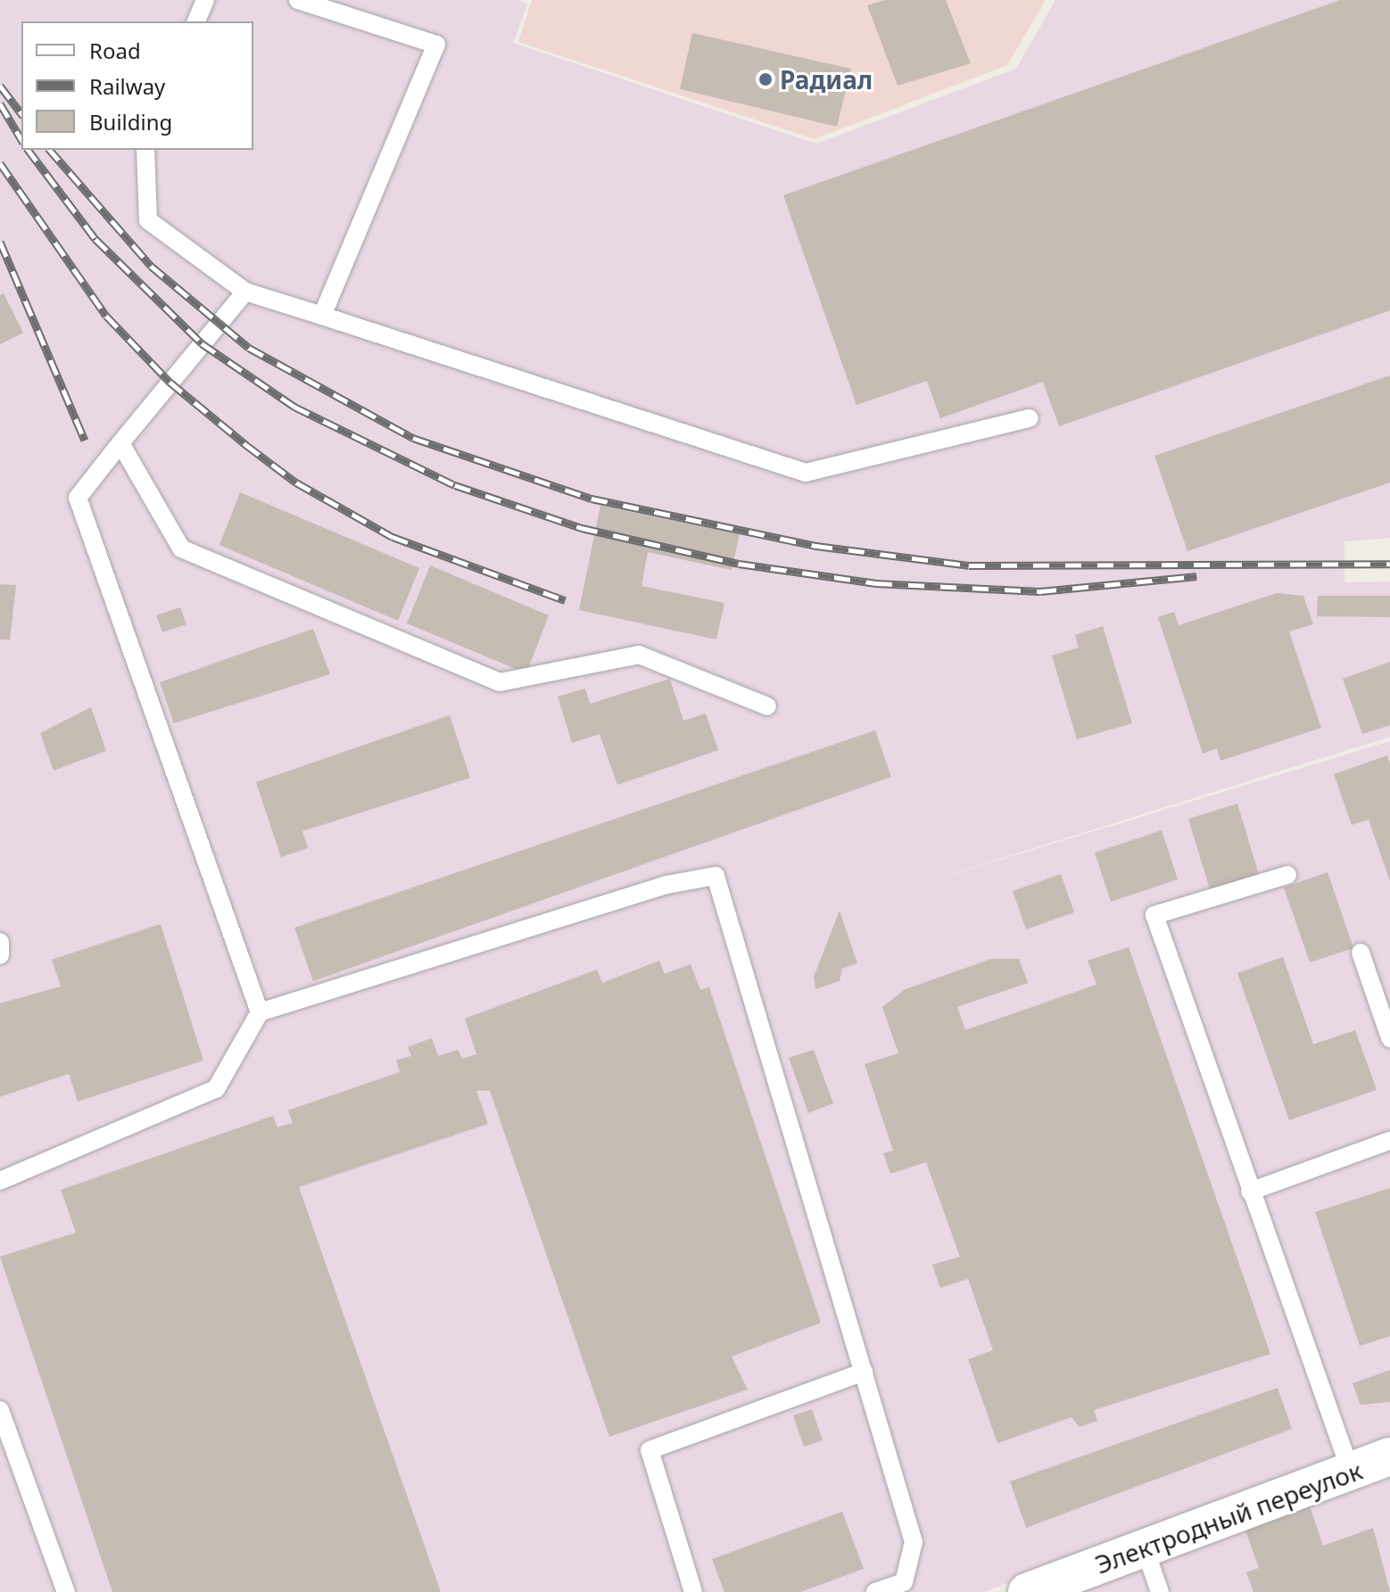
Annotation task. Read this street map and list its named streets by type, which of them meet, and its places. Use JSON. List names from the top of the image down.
{
  "streets": {
    "street": ["Электродный переулок"]
  },
  "places": ["Радиал"],
  "legend": ["Road", "Railway", "Building"]
}
